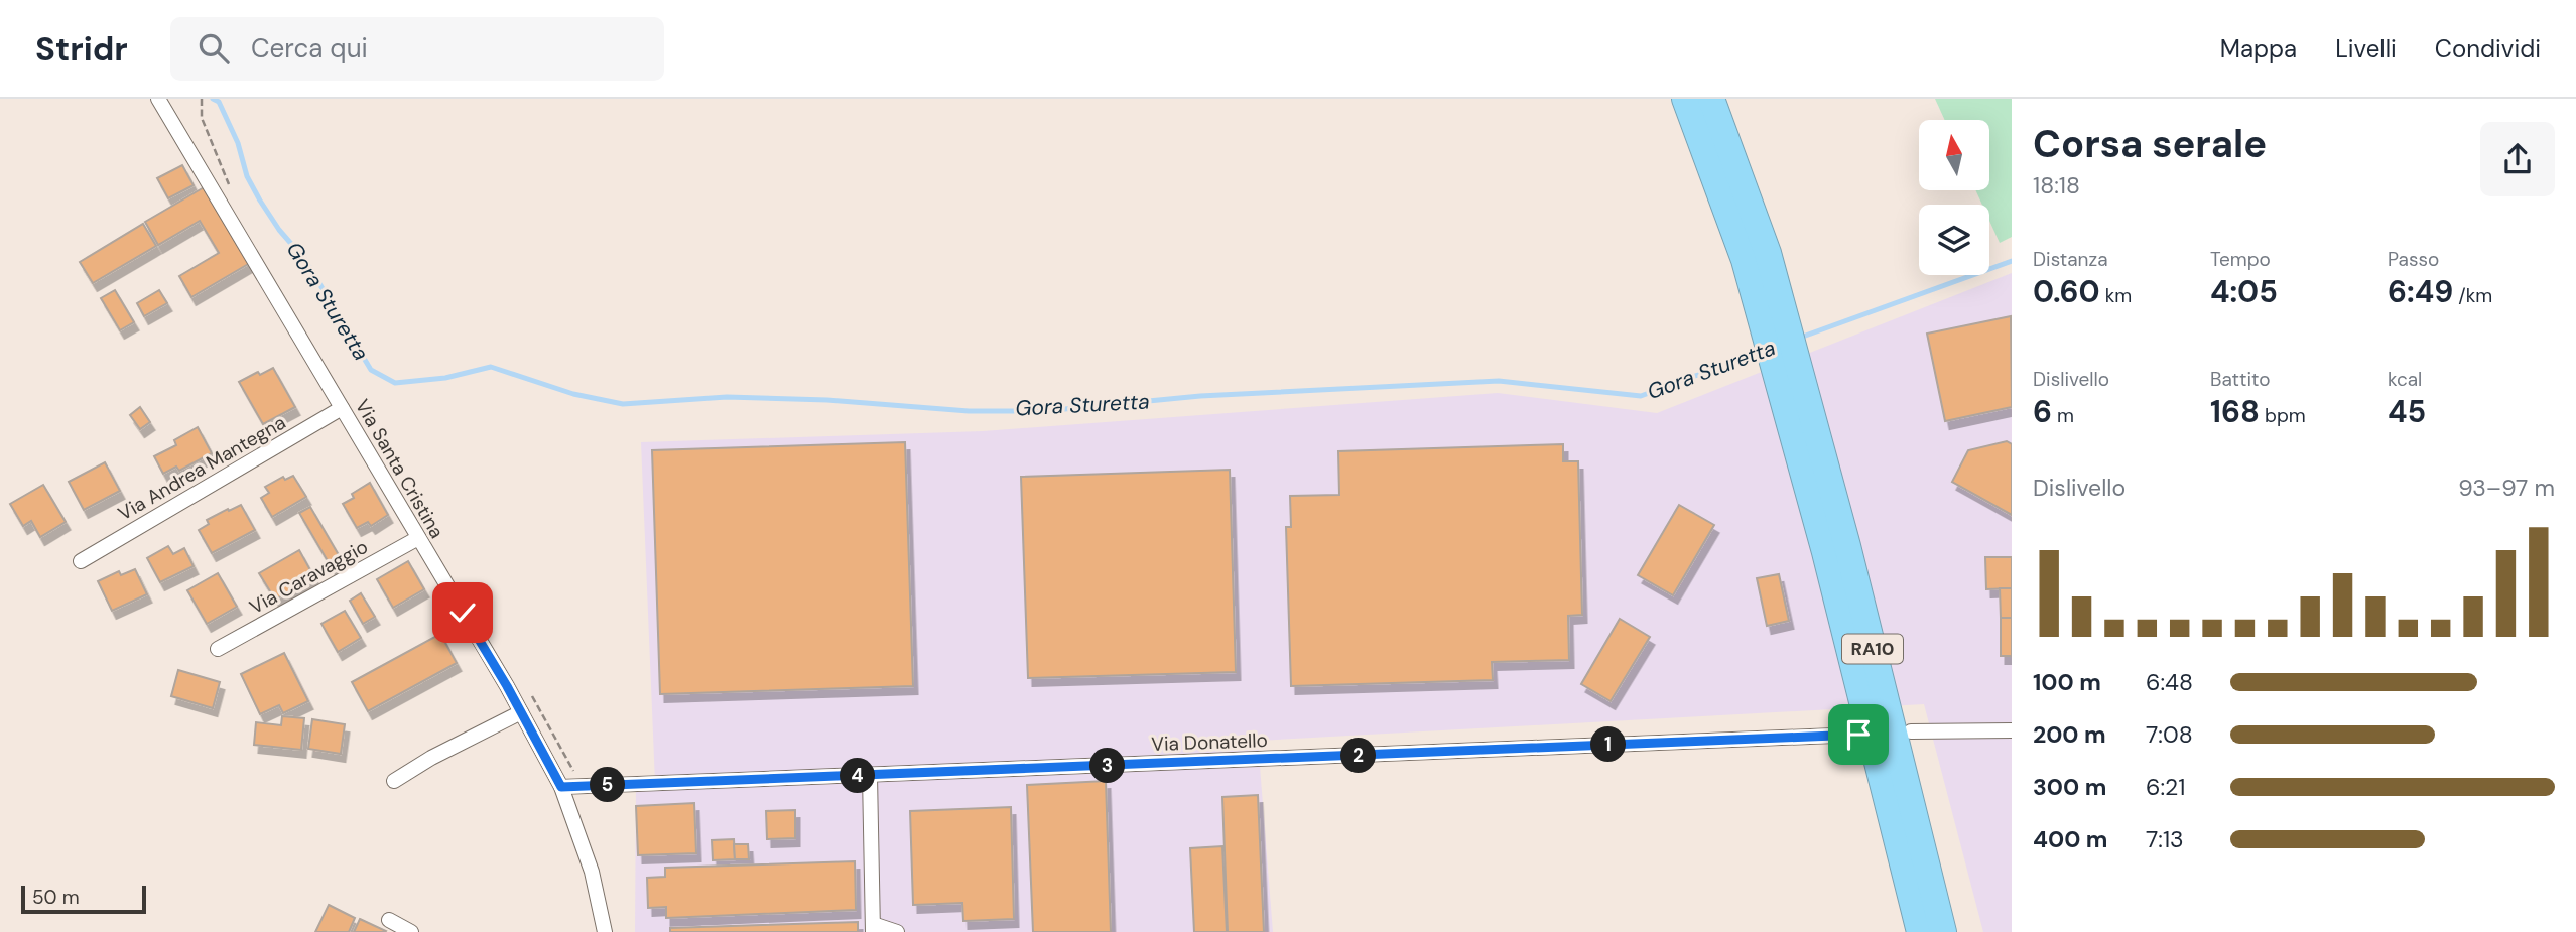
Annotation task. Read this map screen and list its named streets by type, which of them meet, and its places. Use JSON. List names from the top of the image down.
{
  "streets": {
    "highway": ["RA10"],
    "street": [
      "Via Andrea Mantegna",
      "Via Santa Cristina",
      "Via Caravaggio",
      "Via Donatello"
    ]
  },
  "crossings": [
    ["Via Andrea Mantegna", "Via Santa Cristina"],
    ["Via Santa Cristina", "Via Caravaggio"],
    ["Via Santa Cristina", "Via Donatello"]
  ],
  "water": ["Gora Sturetta"],
  "scale_bar": "50 m",
  "north": "top",
  "page": {
    "header": "Stridr",
    "search": "Cerca qui",
    "nav": ["Mappa", "Livelli", "Condividi"],
    "heading": ["Corsa serale", "18:18"],
    "stats": [
      ["Distanza", "0.60 km"],
      ["Tempo", "4:05"],
      ["Passo", "6:49 /km"],
      ["Dislivello", "6 m"],
      ["Battito", "168 bpm"],
      ["kcal", "45"]
    ],
    "chart": ["Dislivello", "93–97 m"],
    "list": [
      {
        "name": "100 m",
        "note": "6:48"
      },
      {
        "name": "200 m",
        "note": "7:08"
      },
      {
        "name": "300 m",
        "note": "6:21"
      },
      {
        "name": "400 m",
        "note": "7:13"
      }
    ],
    "pins": [
      "1",
      "2",
      "3",
      "4",
      "5"
    ],
    "scale": "50 m"
  }
}
